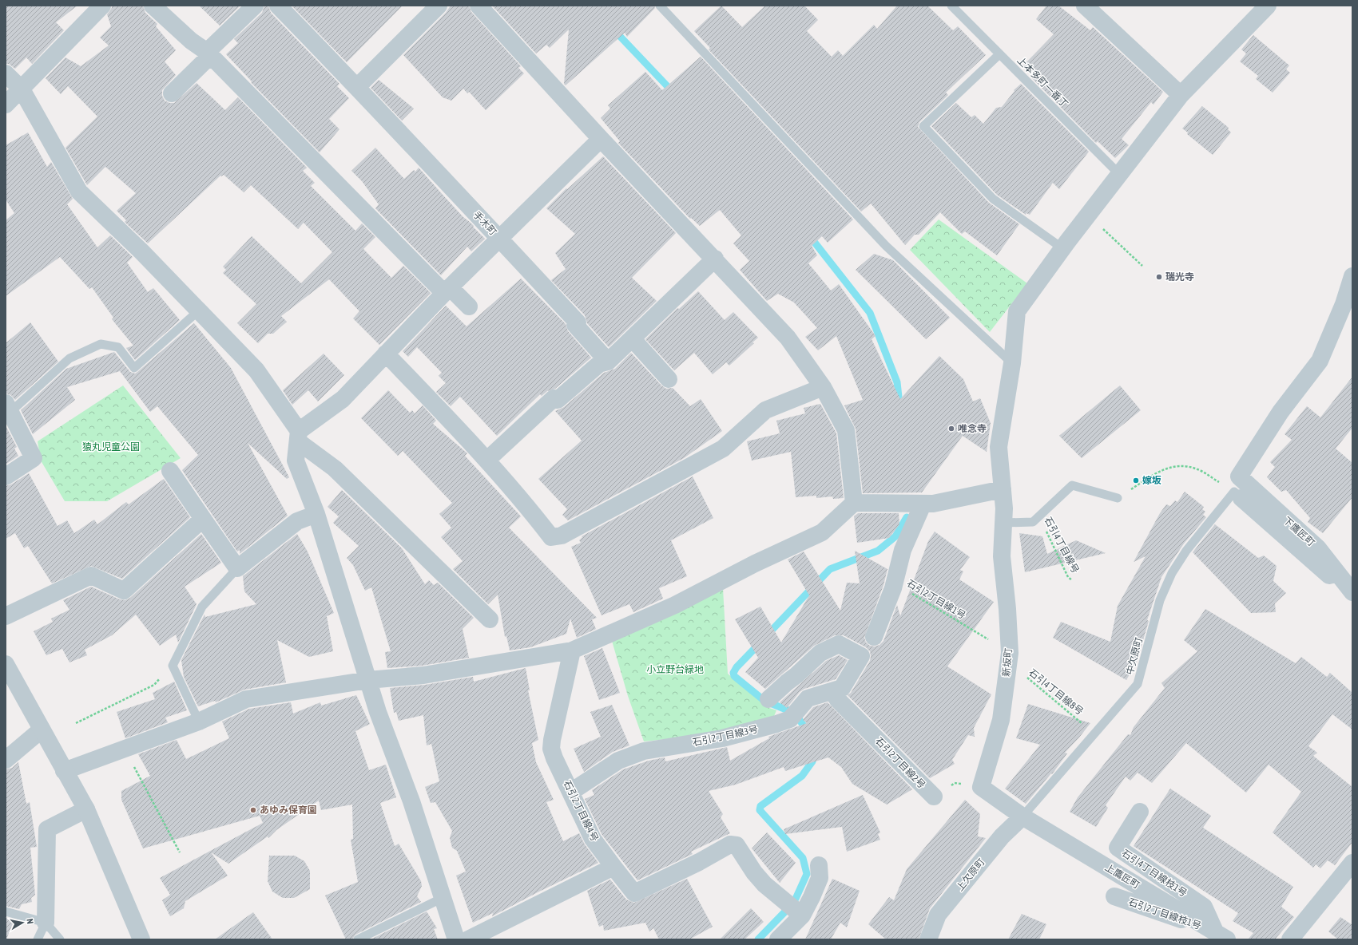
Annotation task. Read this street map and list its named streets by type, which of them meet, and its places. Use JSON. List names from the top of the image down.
{
  "streets": {
    "street": [
      "手木町",
      "下鷹匠町",
      "新坂町",
      "石引2丁目線3号",
      "石引2丁目線2号",
      "石引2丁目線4号",
      "石引4丁目線枝1号",
      "上欠原町",
      "上鷹匠町",
      "石引2丁目線枝1号"
    ],
    "lane": ["上本多町一番丁", "中欠原町"],
    "path": ["石引4丁目線号", "石引2丁目線1号", "石引4丁目線8号"]
  },
  "crossings": [
    ["上本多町一番丁", "新坂町"],
    ["下鷹匠町", "中欠原町"],
    ["中欠原町", "石引4丁目線8号"],
    ["中欠原町", "上欠原町"],
    ["中欠原町", "上鷹匠町"],
    ["新坂町", "石引4丁目線8号"],
    ["新坂町", "石引2丁目線2号"],
    ["石引2丁目線3号", "石引2丁目線2号"],
    ["石引2丁目線3号", "石引2丁目線4号"],
    ["石引4丁目線枝1号", "上鷹匠町"],
    ["石引4丁目線枝1号", "石引2丁目線枝1号"],
    ["上欠原町", "上鷹匠町"],
    ["上鷹匠町", "石引2丁目線枝1号"]
  ],
  "parks": ["猿丸児童公園", "小立野台緑地"],
  "places": [
    "瑞光寺",
    "唯念寺",
    "嫁坂",
    "あゆみ保育園"
  ],
  "north": "right"
}
